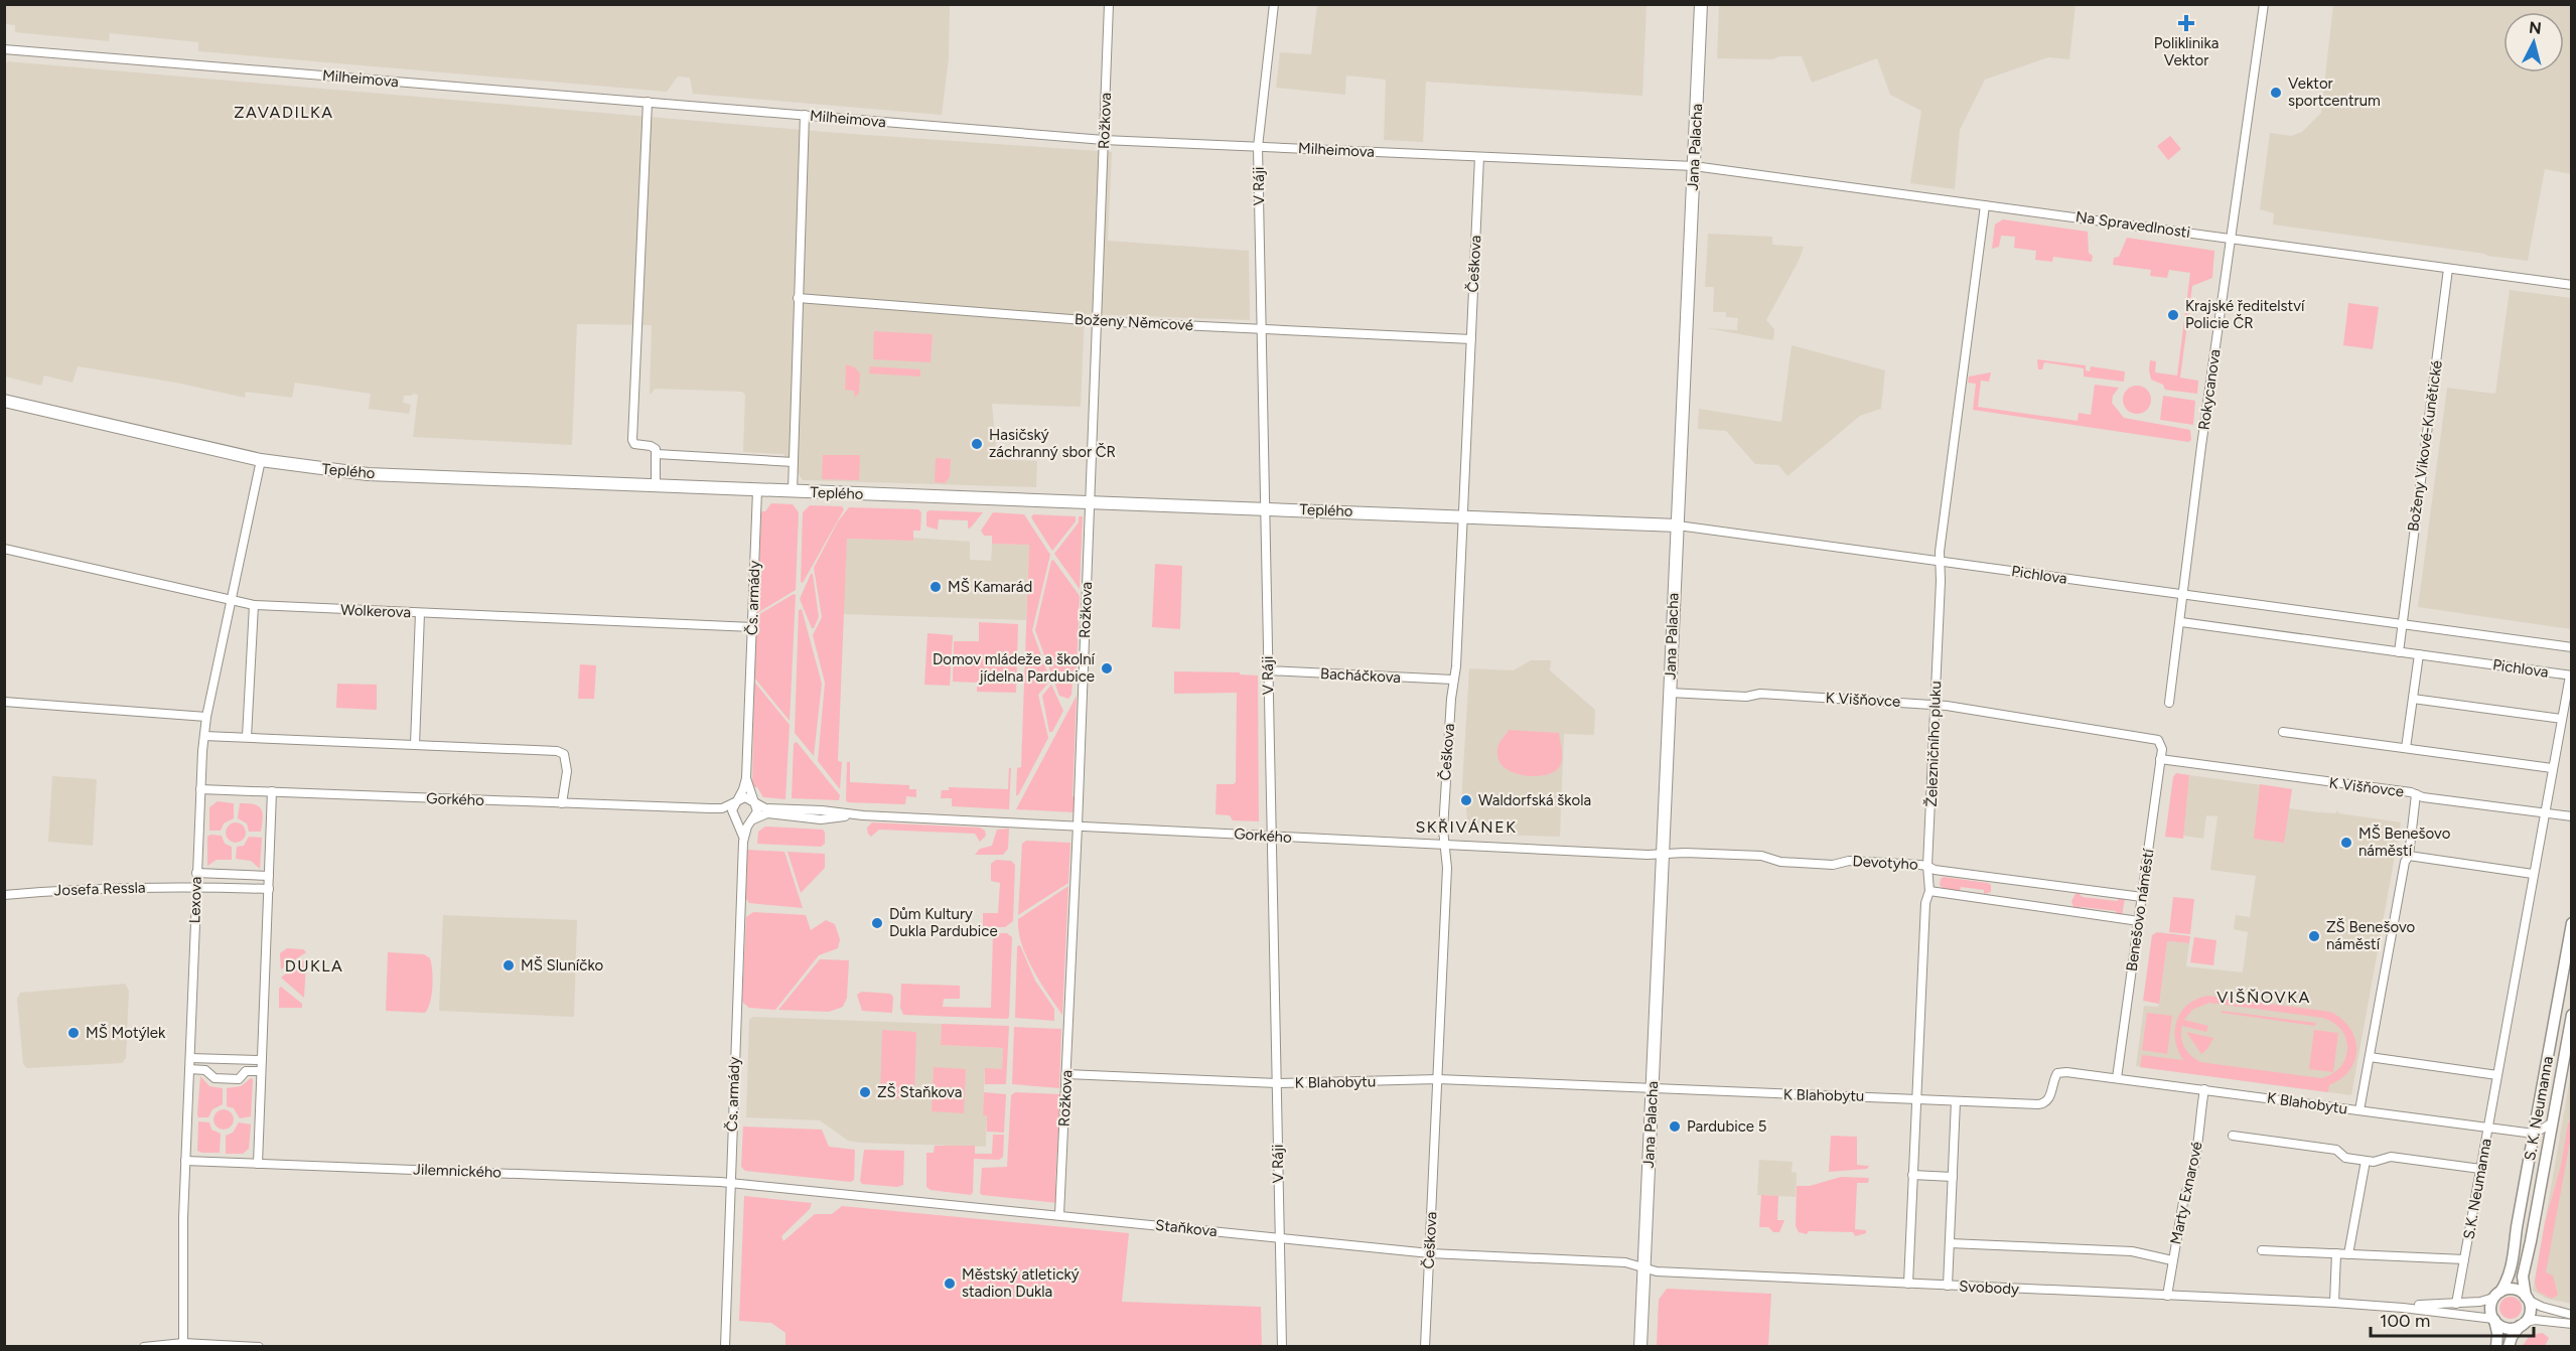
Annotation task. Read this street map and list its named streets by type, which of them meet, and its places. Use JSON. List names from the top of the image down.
{
  "streets": {
    "main road": ["Jana Palacha", "Teplého"],
    "street": [
      "Milheimova",
      "Rožkova",
      "V Ráji",
      "Na Spravedlnosti",
      "Češkova",
      "Boženy Němcové",
      "Rokycanova",
      "Boženy Vikové-Kunětické",
      "Pichlova",
      "Čs. armády",
      "Wolkerova",
      "Bacháčkova",
      "K Višňovce",
      "Železničního pluku",
      "Gorkého",
      "Devotyho",
      "Josefa Ressla",
      "Lexova",
      "Benešovo náměstí",
      "K Blahobytu",
      "S. K. Neumanna",
      "Jilemnického",
      "S.K. Neumanna",
      "Marty Exnarové",
      "Staňkova",
      "Svobody"
    ]
  },
  "crossings": [
    ["Milheimova", "Rožkova"],
    ["Milheimova", "Jana Palacha"],
    ["Milheimova", "V Ráji"],
    ["Milheimova", "Na Spravedlnosti"],
    ["Milheimova", "Češkova"],
    ["Rožkova", "Boženy Němcové"],
    ["Rožkova", "Teplého"],
    ["Rožkova", "Gorkého"],
    ["Rožkova", "K Blahobytu"],
    ["Rožkova", "Staňkova"],
    ["Jana Palacha", "Na Spravedlnosti"],
    ["Jana Palacha", "Teplého"],
    ["Jana Palacha", "Pichlova"],
    ["Jana Palacha", "K Višňovce"],
    ["Jana Palacha", "Gorkého"],
    ["Jana Palacha", "Devotyho"],
    ["Jana Palacha", "K Blahobytu"],
    ["Jana Palacha", "Staňkova"],
    ["Jana Palacha", "Svobody"],
    ["V Ráji", "Boženy Němcové"],
    ["V Ráji", "Teplého"],
    ["V Ráji", "Bacháčkova"],
    ["V Ráji", "Gorkého"],
    ["V Ráji", "K Blahobytu"],
    ["V Ráji", "Staňkova"],
    ["Na Spravedlnosti", "Rokycanova"],
    ["Na Spravedlnosti", "Boženy Vikové-Kunětické"],
    ["Na Spravedlnosti", "Železničního pluku"],
    ["Češkova", "Boženy Němcové"],
    ["Češkova", "Teplého"],
    ["Češkova", "Bacháčkova"],
    ["Češkova", "Gorkého"],
    ["Češkova", "K Blahobytu"],
    ["Češkova", "Staňkova"],
    ["Rokycanova", "Pichlova"],
    ["Boženy Vikové-Kunětické", "Pichlova"],
    ["Teplého", "Pichlova"],
    ["Teplého", "Čs. armády"],
    ["Teplého", "Lexova"],
    ["Pichlova", "Železničního pluku"],
    ["Pichlova", "S.K. Neumanna"],
    ["Čs. armády", "Wolkerova"],
    ["Čs. armády", "Gorkého"],
    ["Čs. armády", "Jilemnického"],
    ["Čs. armády", "Staňkova"],
    ["Wolkerova", "Lexova"],
    ["K Višňovce", "Železničního pluku"],
    ["K Višňovce", "Benešovo náměstí"],
    ["K Višňovce", "S.K. Neumanna"],
    ["Železničního pluku", "Devotyho"],
    ["Železničního pluku", "K Blahobytu"],
    ["Železničního pluku", "Svobody"],
    ["Gorkého", "Devotyho"],
    ["Gorkého", "Lexova"],
    ["Devotyho", "Benešovo náměstí"],
    ["Josefa Ressla", "Lexova"],
    ["Lexova", "Jilemnického"],
    ["Benešovo náměstí", "K Blahobytu"],
    ["K Blahobytu", "S. K. Neumanna"],
    ["K Blahobytu", "S.K. Neumanna"],
    ["K Blahobytu", "Marty Exnarové"],
    ["S. K. Neumanna", "Svobody"],
    ["Jilemnického", "Staňkova"],
    ["S.K. Neumanna", "Svobody"],
    ["Marty Exnarové", "Svobody"],
    ["Staňkova", "Svobody"]
  ],
  "districts": [
    "ZAVADILKA",
    "SKŘIVÁNEK",
    "DUKLA",
    "VIŠŇOVKA"
  ],
  "places": {
    "health": ["Poliklinika Vektor"],
    "other": [
      "Vektor sportcentrum",
      "Krajské ředitelství Policie ČR",
      "Hasičský záchranný sbor ČR",
      "MŠ Kamarád",
      "Domov mládeže a školní jídelna Pardubice",
      "Waldorfská škola",
      "MŠ Benešovo náměstí",
      "Dům Kultury Dukla Pardubice",
      "ZŠ Benešovo náměstí",
      "MŠ Sluníčko",
      "MŠ Motýlek",
      "ZŠ Staňkova",
      "Pardubice 5",
      "Městský atletický stadion Dukla"
    ]
  },
  "scale_bar": "100 m",
  "north": "top"
}
